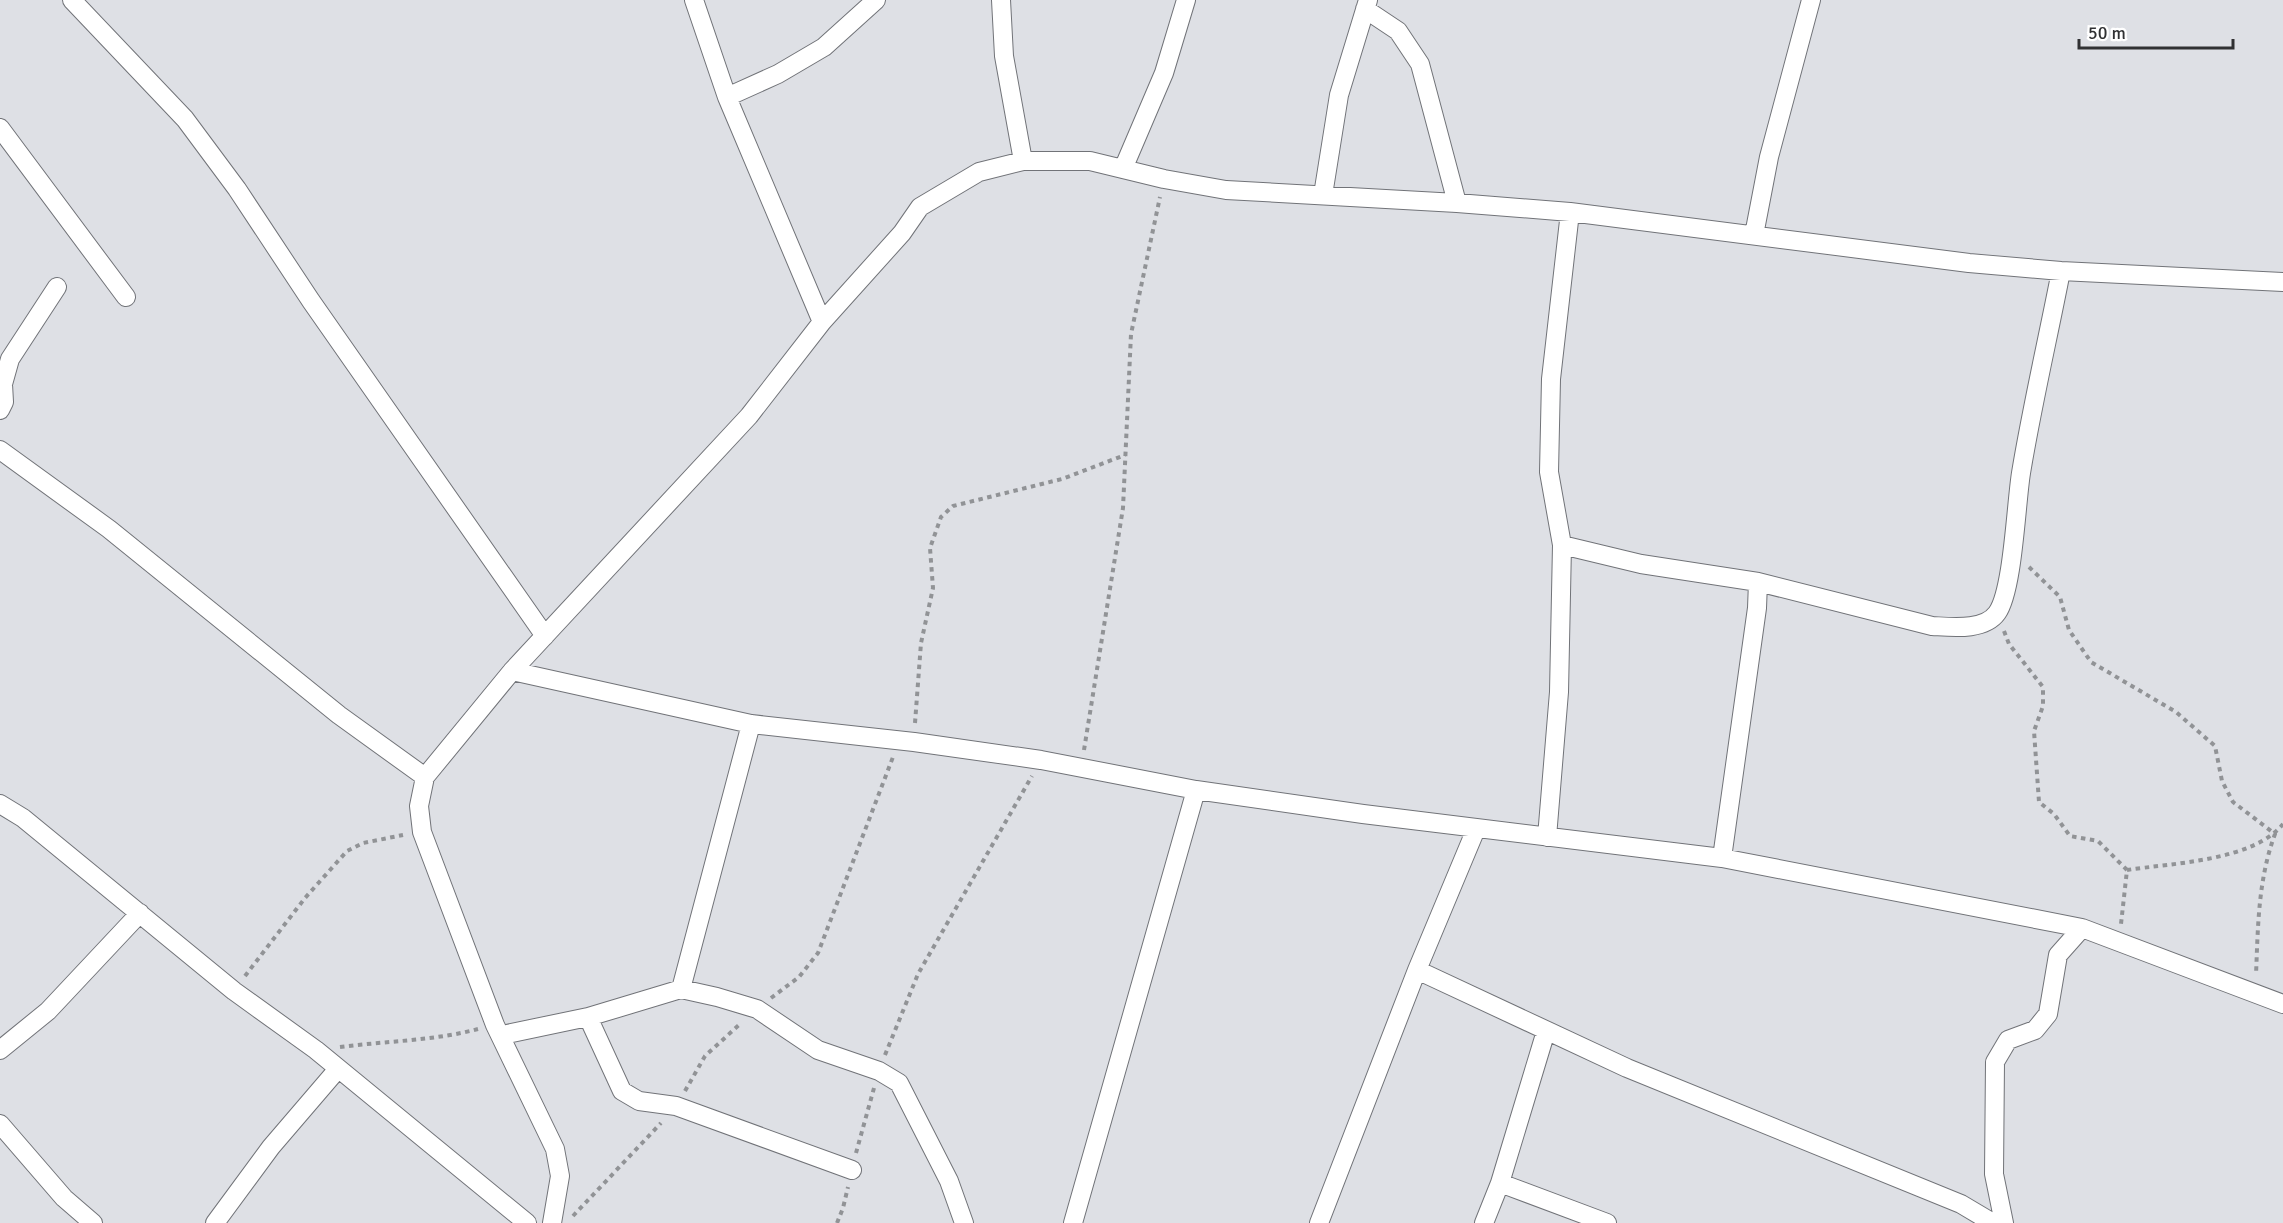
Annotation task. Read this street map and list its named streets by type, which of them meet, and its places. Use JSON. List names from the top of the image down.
{
  "scale_bar": "50 m"
}
